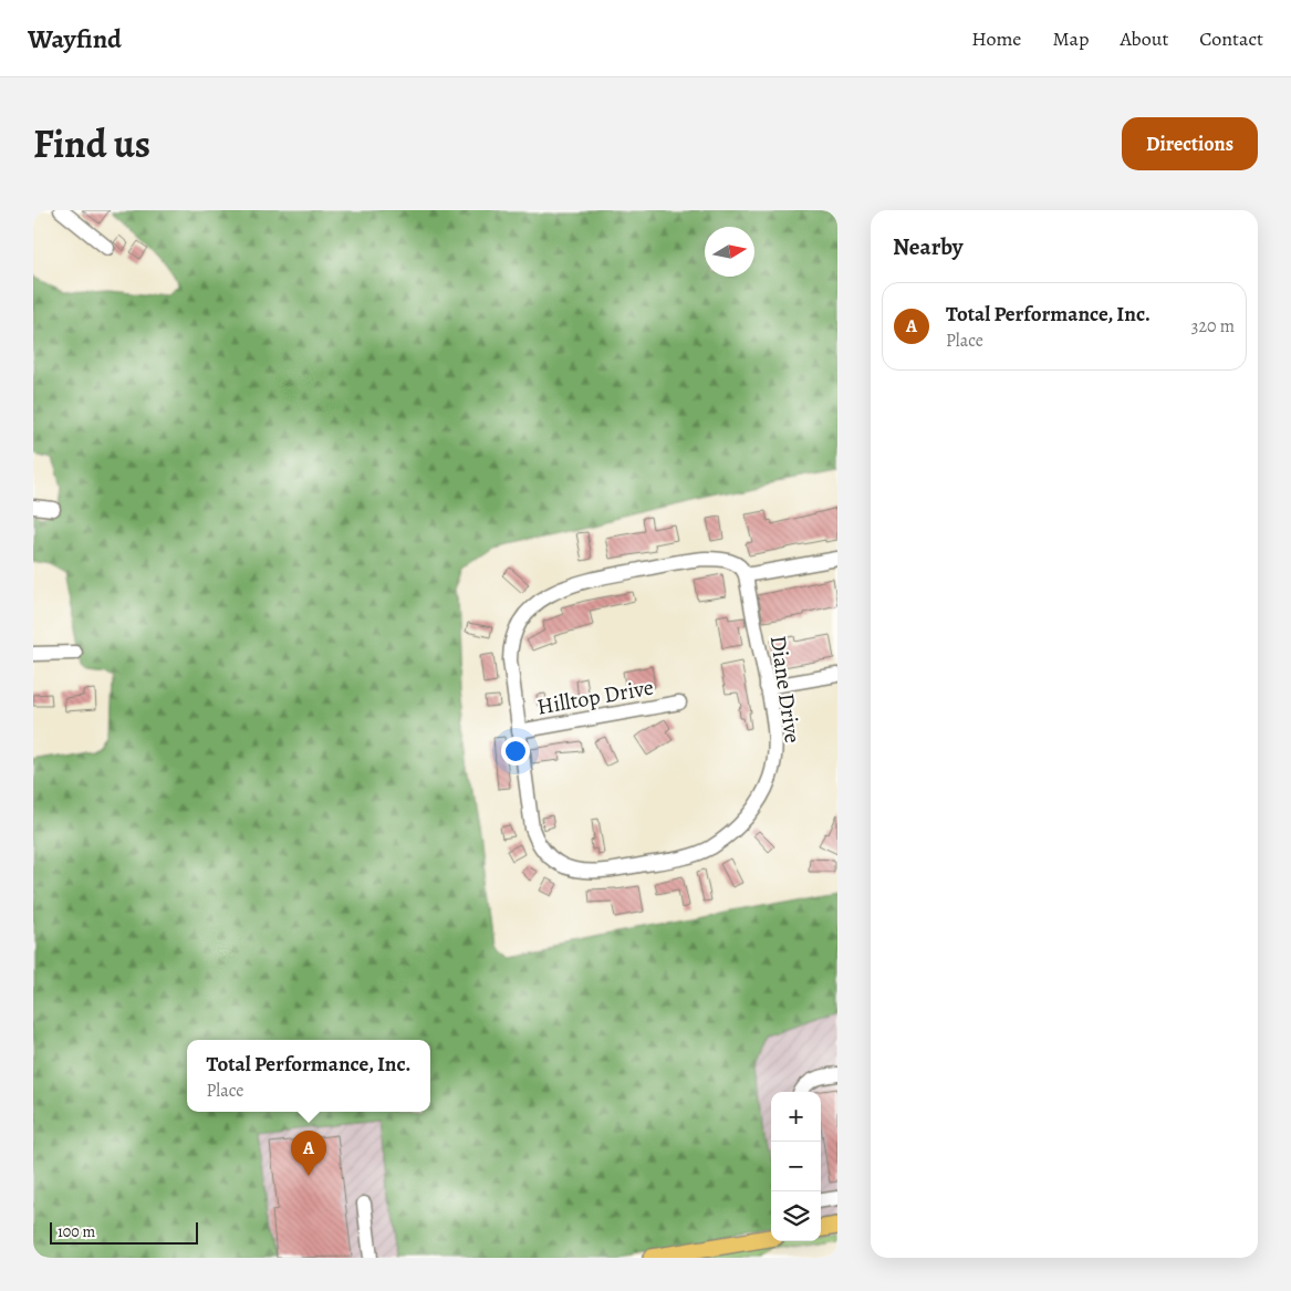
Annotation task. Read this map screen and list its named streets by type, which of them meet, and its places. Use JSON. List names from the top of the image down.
{
  "streets": {
    "street": ["Diane Drive", "Hilltop Drive"]
  },
  "crossings": [
    ["Diane Drive", "Hilltop Drive"]
  ],
  "scale_bar": "100 m",
  "north": "right",
  "page": {
    "header": "Wayfind",
    "nav": [
      "Home",
      "Map",
      "About",
      "Contact"
    ],
    "title": "Find us",
    "buttons": "Directions",
    "heading": "Nearby",
    "list": [
      {
        "mark": "A",
        "name": "Total Performance, Inc.",
        "note": "Place",
        "value": "320 m"
      }
    ],
    "popup": ["Total Performance, Inc.", "Place"],
    "map_buttons": ["+", "−"],
    "pins": "A",
    "scale": "100 m"
  }
}
